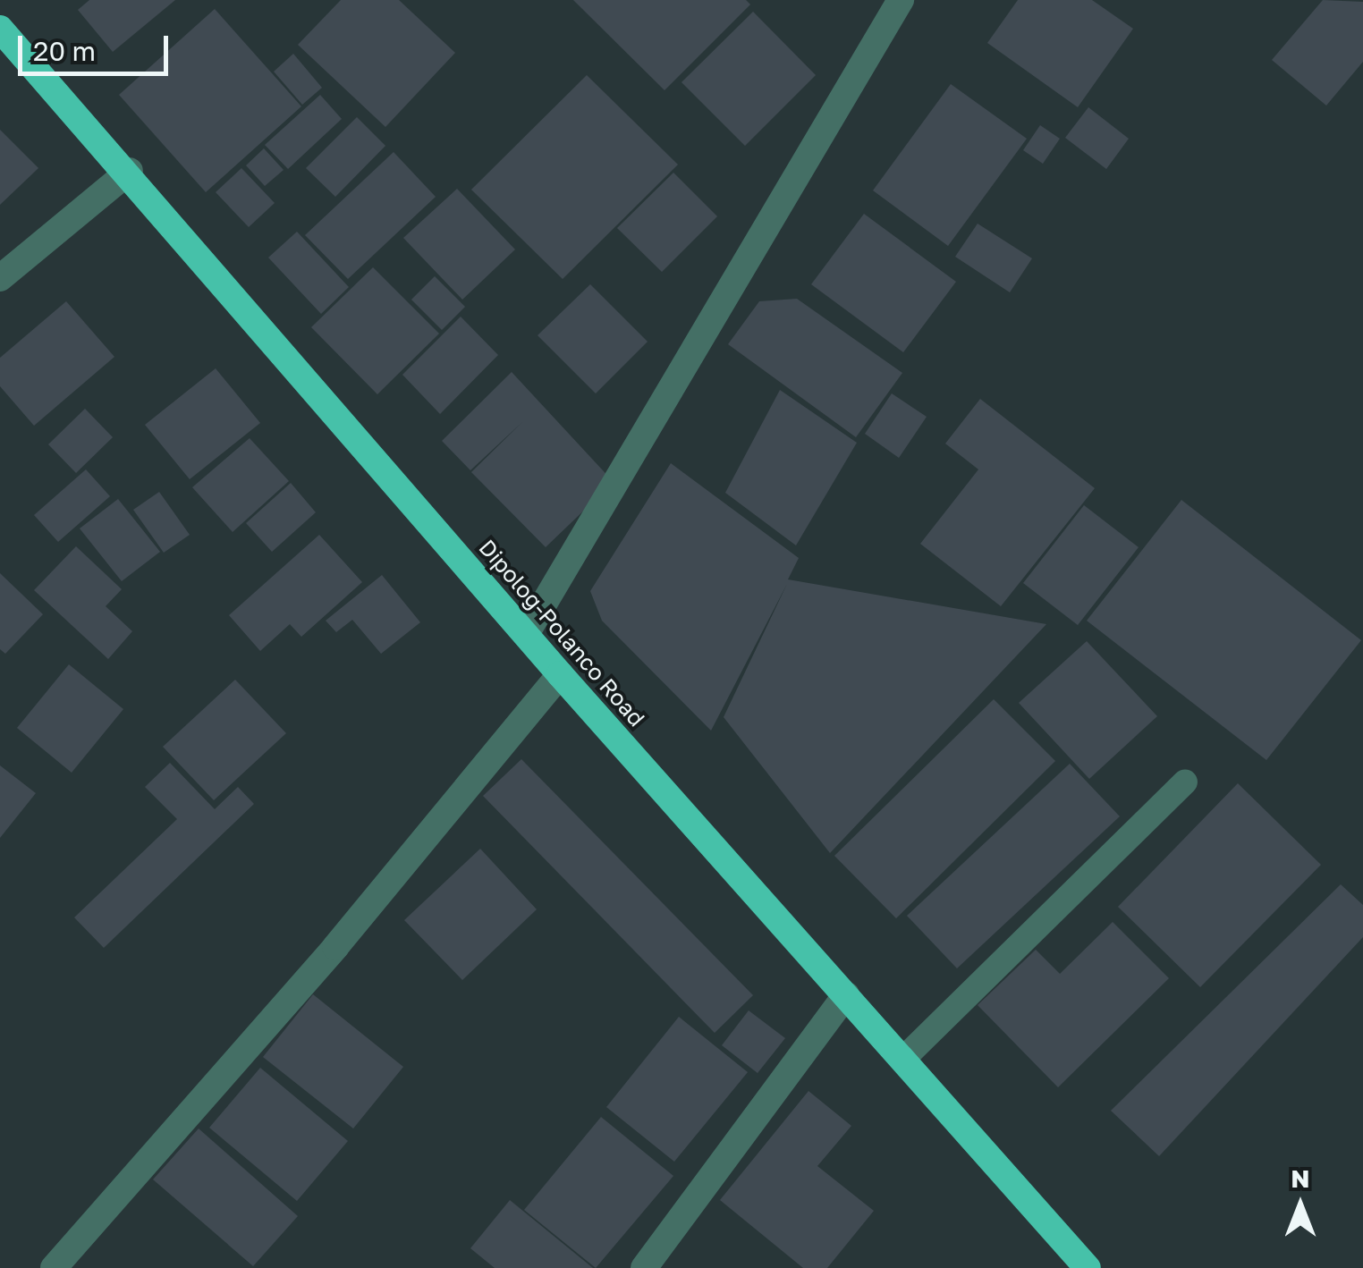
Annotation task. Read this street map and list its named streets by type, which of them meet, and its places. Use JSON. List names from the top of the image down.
{
  "streets": {
    "highway": ["Dipolog-Polanco Road"]
  },
  "scale_bar": "20 m",
  "north": "top"
}
